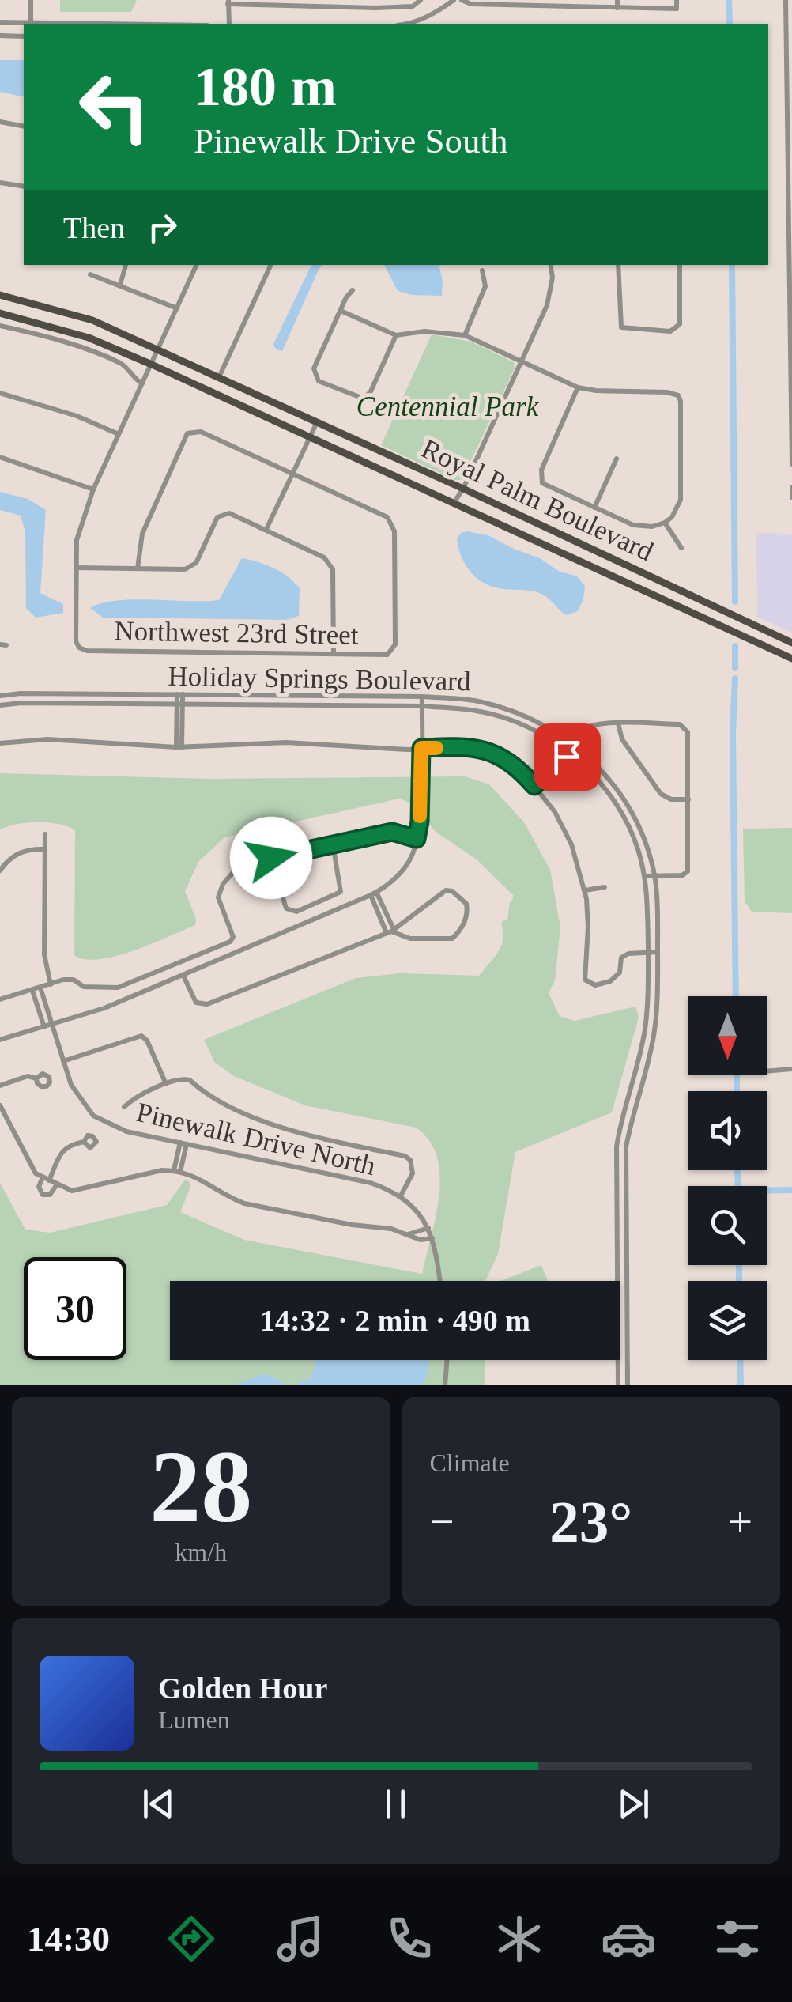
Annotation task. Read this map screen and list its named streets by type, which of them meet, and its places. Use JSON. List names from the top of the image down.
{
  "streets": {
    "main road": ["Royal Palm Boulevard"],
    "street": ["Northwest 23rd Street", "Holiday Springs Boulevard", "Pinewalk Drive North"]
  },
  "parks": ["Centennial Park"],
  "north": "bottom",
  "page": {
    "turn": ["180 m", "Pinewalk Drive South"],
    "then": "Then",
    "limit": "30",
    "trip": "14:32 · 2 min · 490 m",
    "tile": [
      ["28", "km/h"],
      "Climate"
    ],
    "heat": ["−", "23°", "+"],
    "song": ["Golden Hour", "Lumen"],
    "tabs": "14:30"
  }
}
